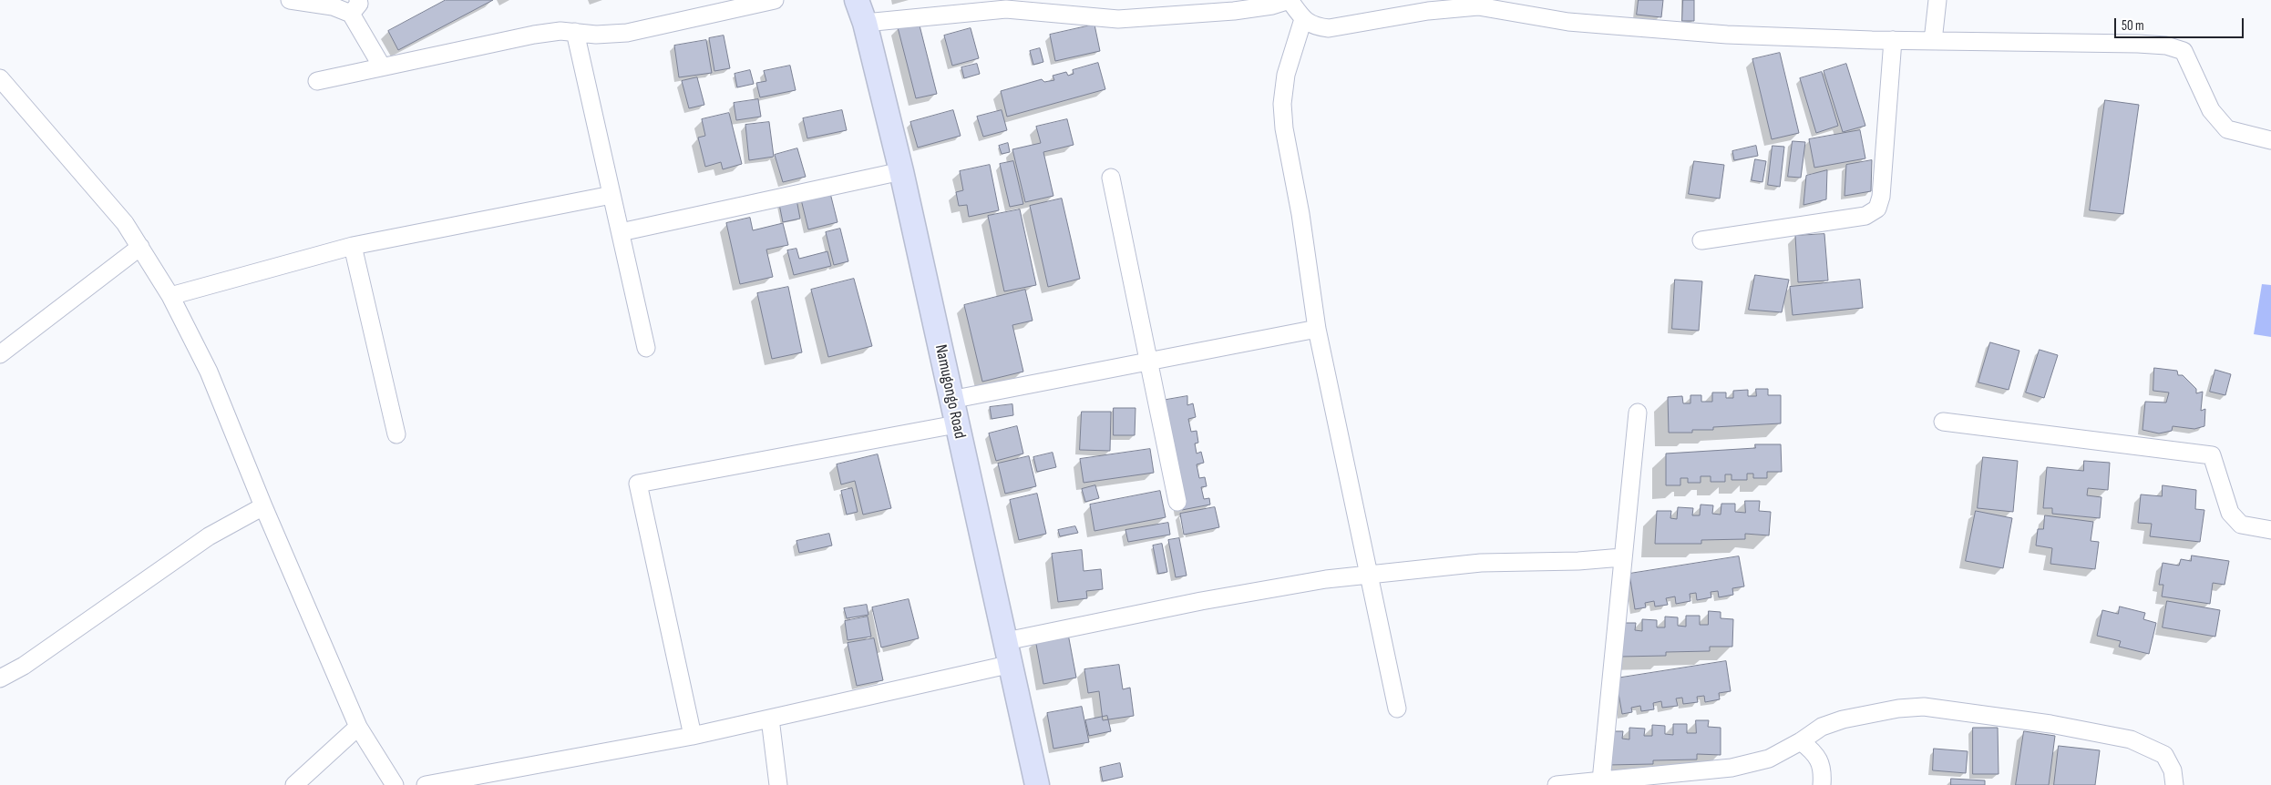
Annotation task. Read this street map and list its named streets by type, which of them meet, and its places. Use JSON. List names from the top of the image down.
{
  "streets": {
    "main road": ["Namugongo Road"]
  },
  "scale_bar": "50 m"
}
